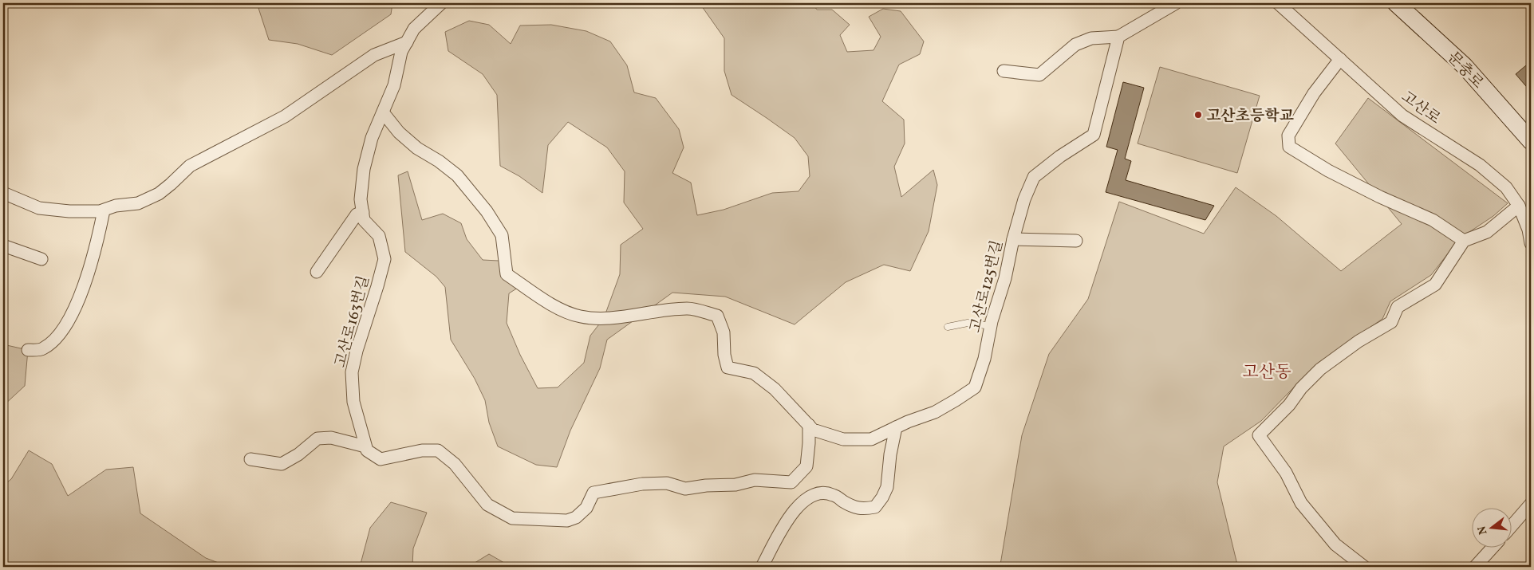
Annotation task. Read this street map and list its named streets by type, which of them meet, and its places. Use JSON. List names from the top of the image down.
{
  "streets": {
    "street": [
      "문충로",
      "고산로",
      "고산로125번길",
      "고산로163번길"
    ]
  },
  "crossings": [
    ["고산로125번길", "고산로163번길"]
  ],
  "districts": ["고산동"],
  "places": ["고산초등학교"],
  "north": "left"
}
